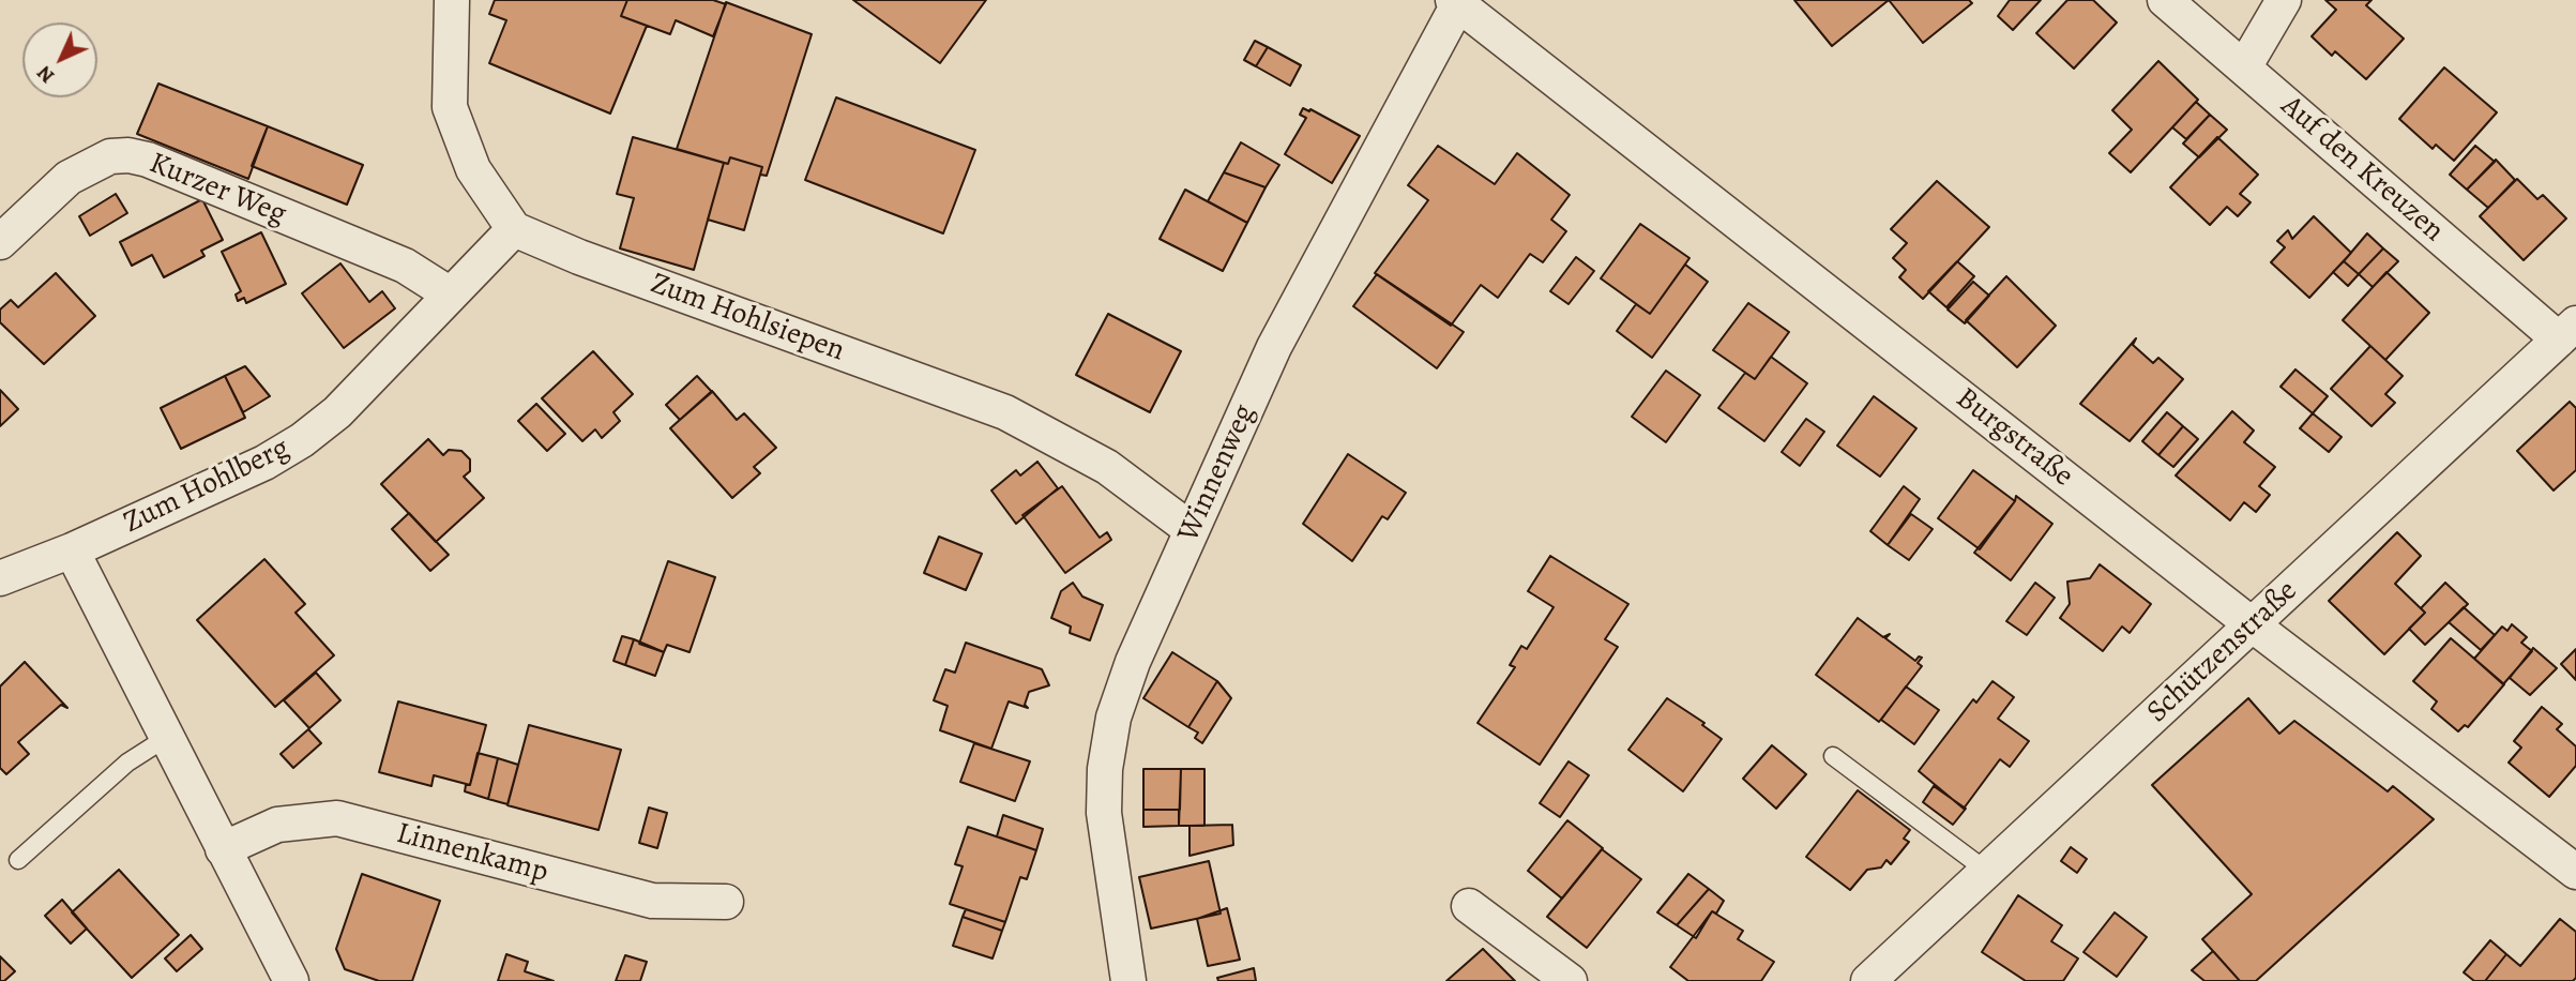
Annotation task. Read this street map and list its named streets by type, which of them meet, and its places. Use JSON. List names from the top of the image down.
{
  "streets": {
    "street": [
      "Auf den Kreuzen",
      "Kurzer Weg",
      "Zum Hohlsiepen",
      "Burgstraße",
      "Winnenweg",
      "Zum Hohlberg",
      "Schützenstraße",
      "Linnenkamp"
    ]
  },
  "crossings": [
    ["Auf den Kreuzen", "Schützenstraße"],
    ["Kurzer Weg", "Zum Hohlberg"],
    ["Zum Hohlsiepen", "Winnenweg"],
    ["Zum Hohlsiepen", "Zum Hohlberg"],
    ["Burgstraße", "Winnenweg"],
    ["Burgstraße", "Schützenstraße"]
  ],
  "north": "bottom left"
}
